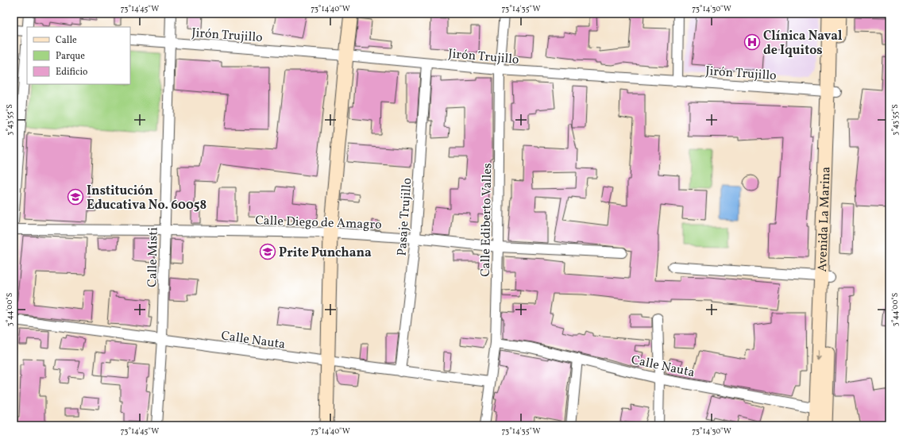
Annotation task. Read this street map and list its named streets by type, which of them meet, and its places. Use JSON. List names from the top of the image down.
{
  "streets": {
    "main road": ["Avenida La Marina"],
    "street": [
      "Jirón Trujillo",
      "Pasaje Trujillo",
      "Calle Ediberto Valles",
      "Calle Diego de Amagro",
      "Calle Misti",
      "Calle Nauta"
    ]
  },
  "crossings": [
    ["Jirón Trujillo", "Pasaje Trujillo"],
    ["Jirón Trujillo", "Calle Ediberto Valles"],
    ["Jirón Trujillo", "Avenida La Marina"],
    ["Jirón Trujillo", "Calle Misti"],
    ["Pasaje Trujillo", "Calle Diego de Amagro"],
    ["Pasaje Trujillo", "Calle Nauta"],
    ["Calle Ediberto Valles", "Calle Diego de Amagro"],
    ["Calle Ediberto Valles", "Calle Nauta"],
    ["Avenida La Marina", "Calle Nauta"],
    ["Calle Diego de Amagro", "Calle Misti"],
    ["Calle Misti", "Calle Nauta"]
  ],
  "places": {
    "hospital": ["Clínica Naval de Iquitos"],
    "school or university": ["Institución Educativa No. 60058", "Prite Punchana"]
  },
  "legend": ["Calle", "Parque", "Edificio"],
  "coordinates": [
    "73°14'45\"W",
    "73°14'40\"W",
    "73°14'35\"W",
    "73°14'30\"W",
    "3°43'55\"S",
    "3°44'00\"S"
  ]
}
